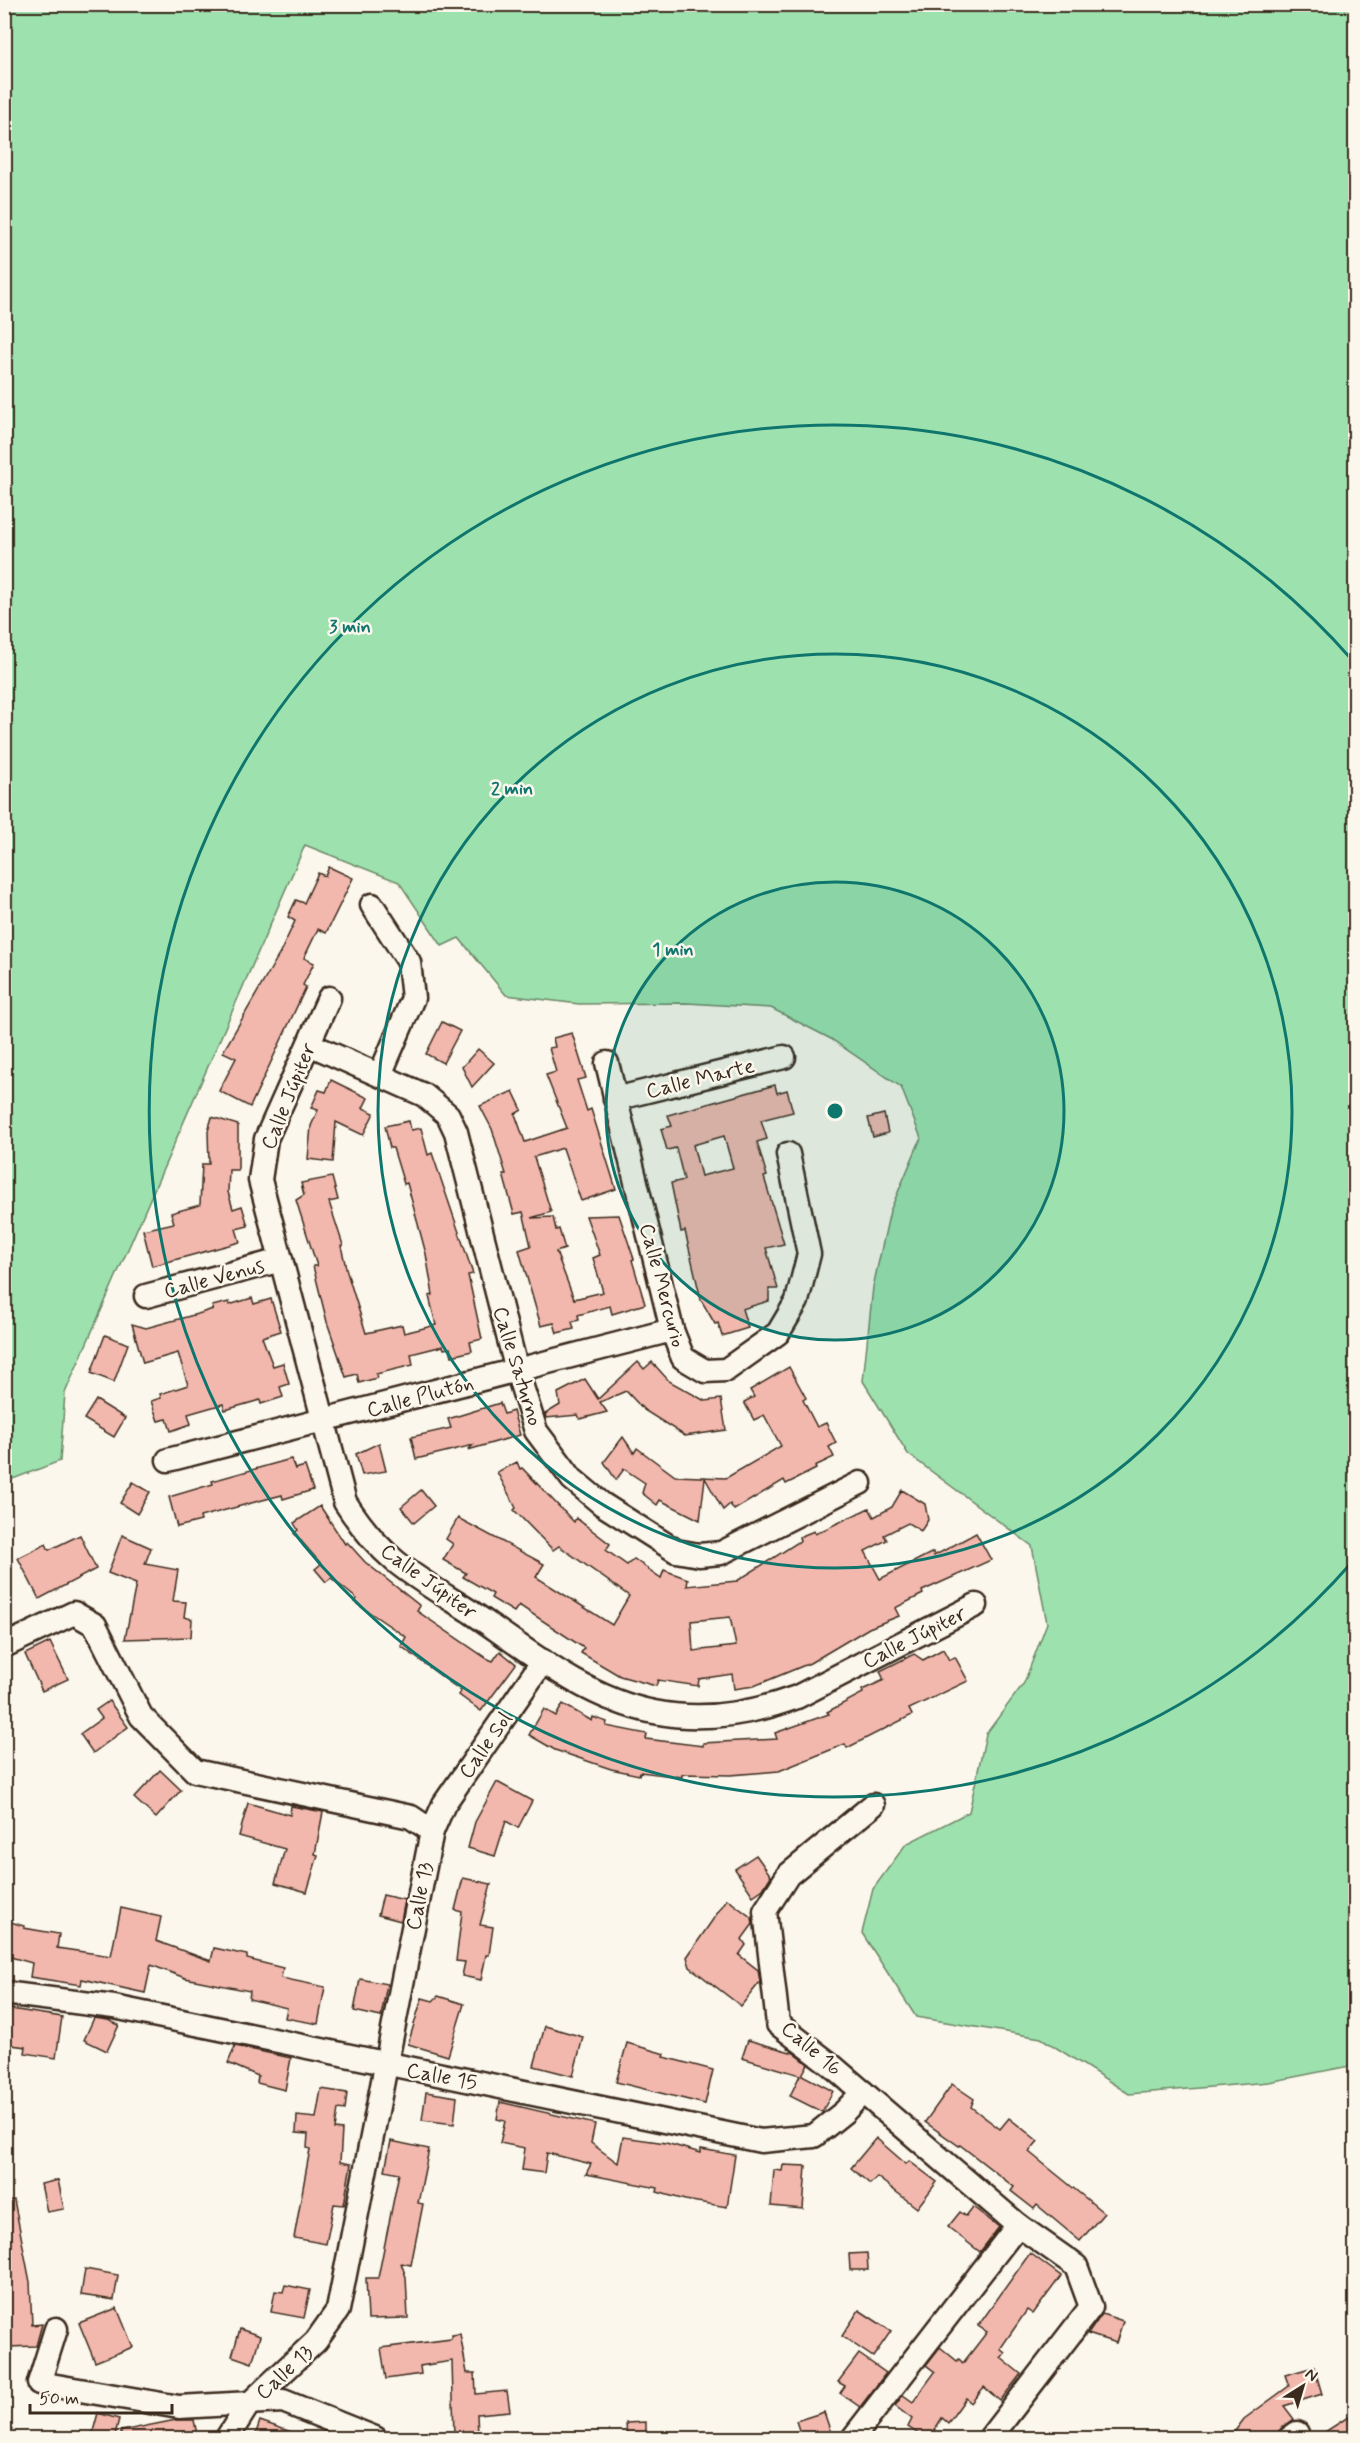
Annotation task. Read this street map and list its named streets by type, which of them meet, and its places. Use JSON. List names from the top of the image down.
{
  "streets": {
    "street": [
      "Calle Marte",
      "Calle Júpiter",
      "Calle Venus",
      "Calle Mercurio",
      "Calle Saturno",
      "Calle Plutón",
      "Calle Sol",
      "Calle 13",
      "Calle 16",
      "Calle 15"
    ]
  },
  "crossings": [
    ["Calle Marte", "Calle Mercurio"],
    ["Calle Júpiter", "Calle Venus"],
    ["Calle Júpiter", "Calle Saturno"],
    ["Calle Júpiter", "Calle Plutón"],
    ["Calle Júpiter", "Calle Sol"],
    ["Calle Mercurio", "Calle Plutón"],
    ["Calle Saturno", "Calle Plutón"],
    ["Calle Sol", "Calle 13"],
    ["Calle 13", "Calle 15"],
    ["Calle 16", "Calle 15"]
  ],
  "scale_bar": "50 m",
  "north": "top right",
  "rings": ["3 min", "2 min", "1 min"]
}
